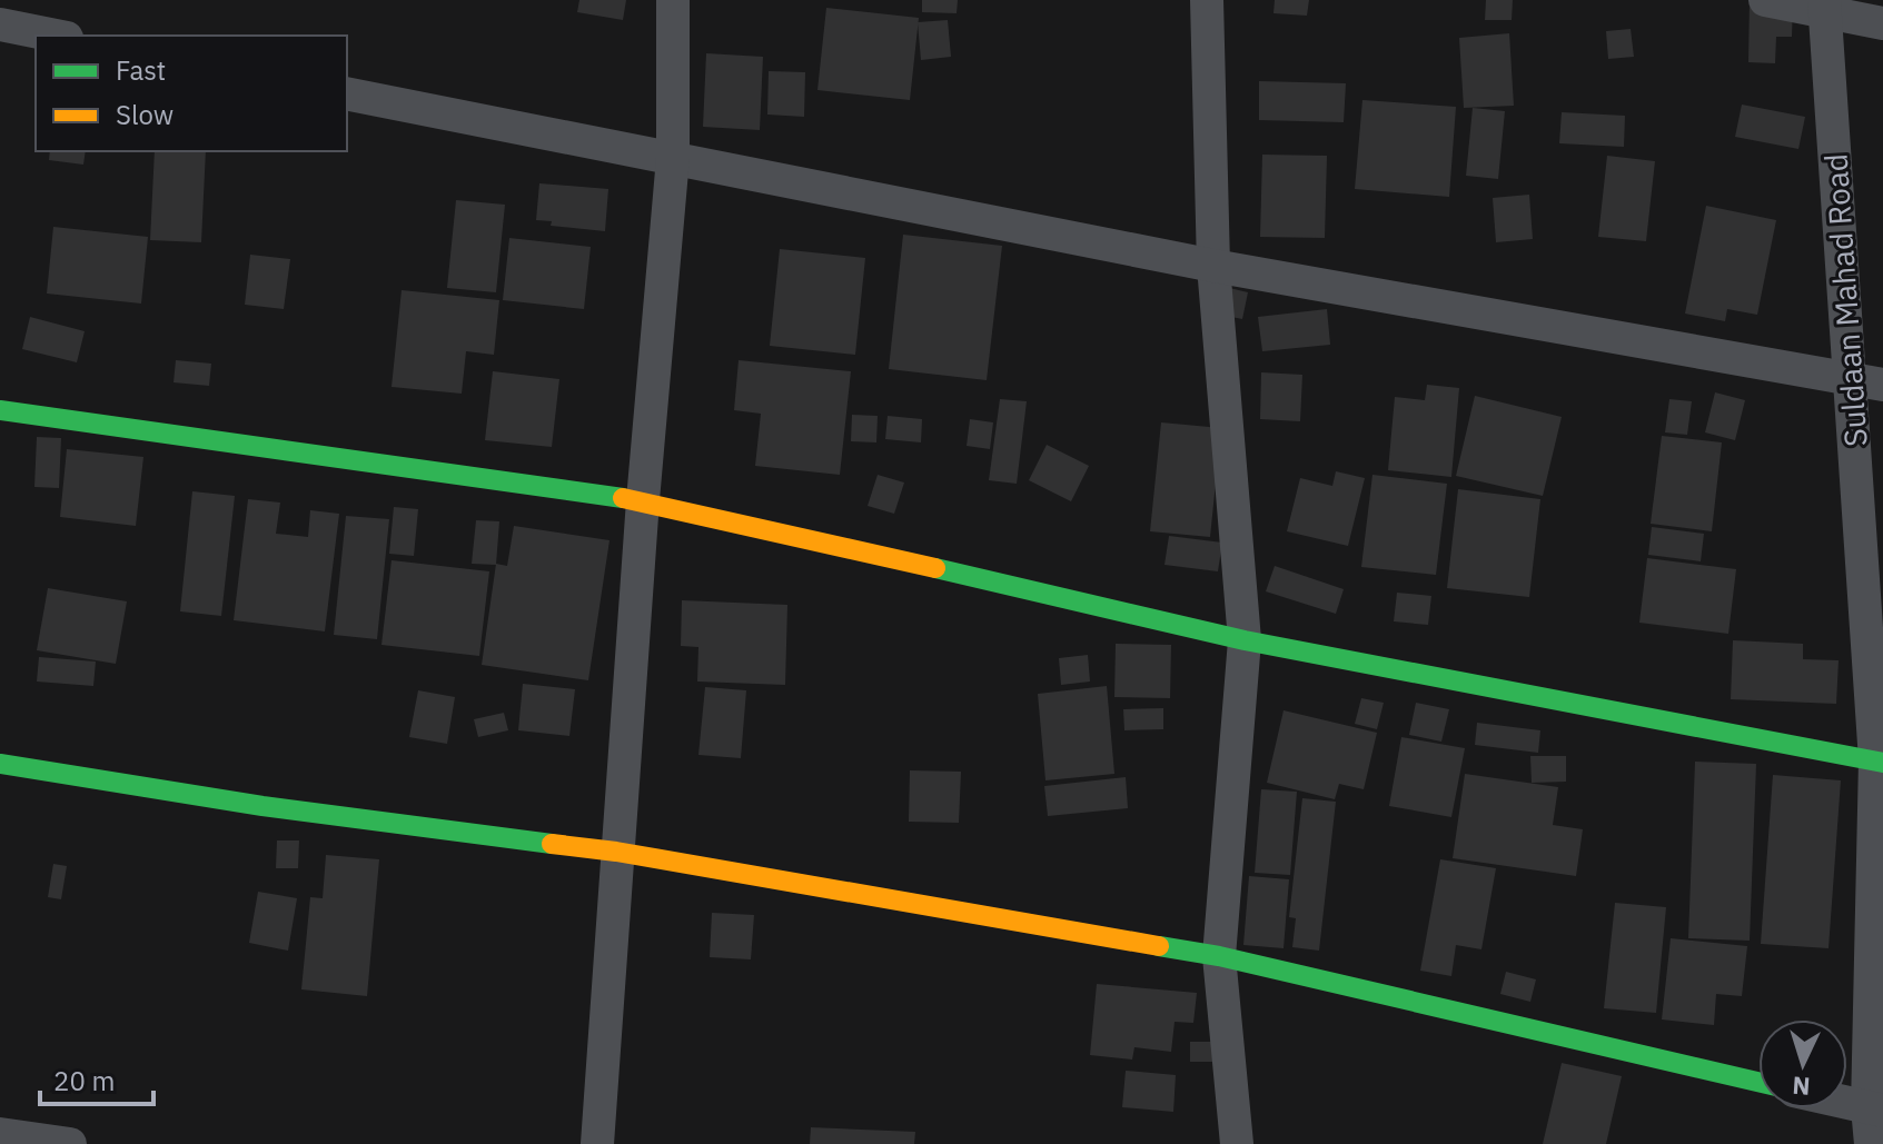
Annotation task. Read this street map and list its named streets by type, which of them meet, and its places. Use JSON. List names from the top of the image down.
{
  "streets": {
    "street": ["Suldaan Mahad Road"]
  },
  "legend": ["Fast", "Slow"],
  "scale_bar": "20 m",
  "north": "bottom"
}
